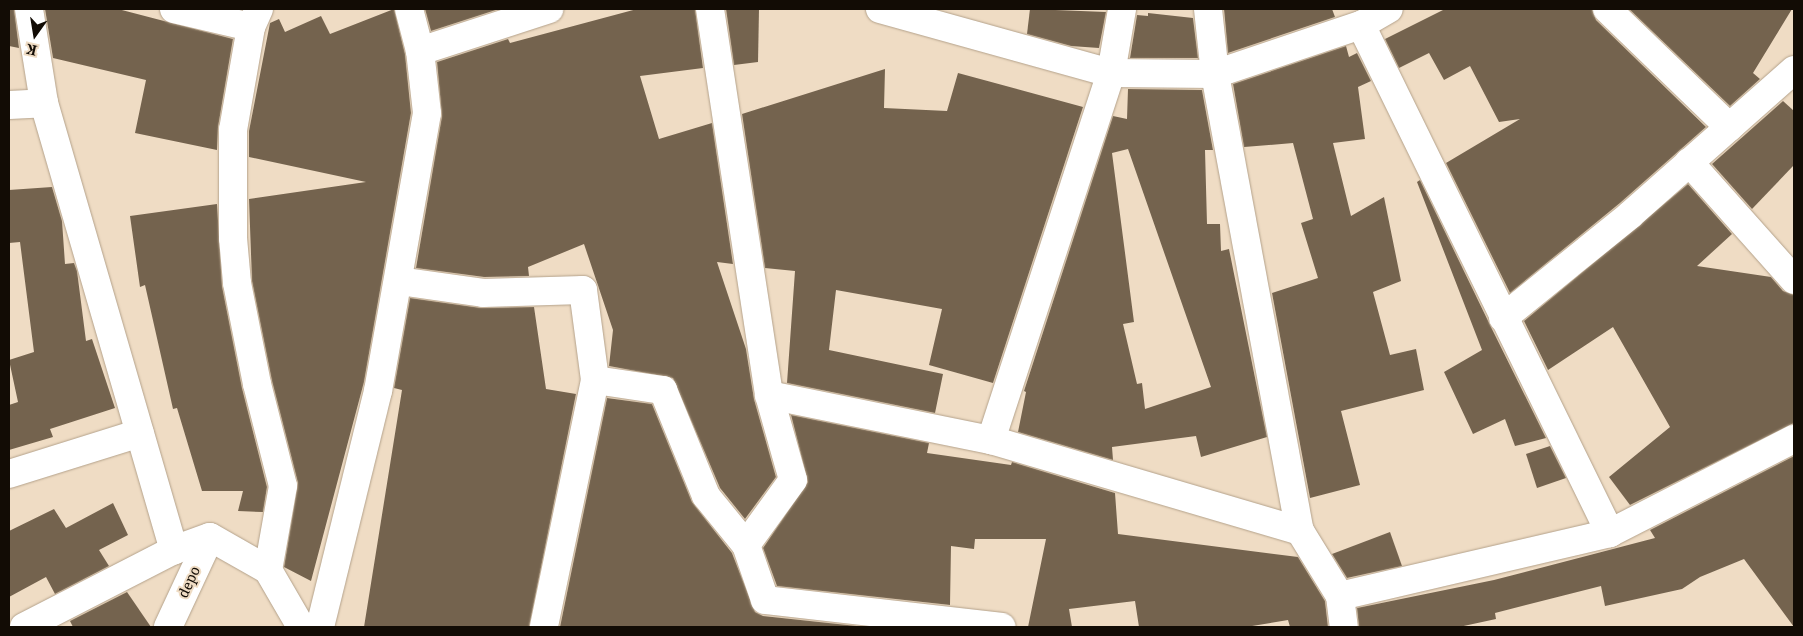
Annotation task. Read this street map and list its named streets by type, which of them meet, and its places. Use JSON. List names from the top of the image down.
{
  "streets": {
    "street": ["depo"]
  },
  "north": "bottom"
}
